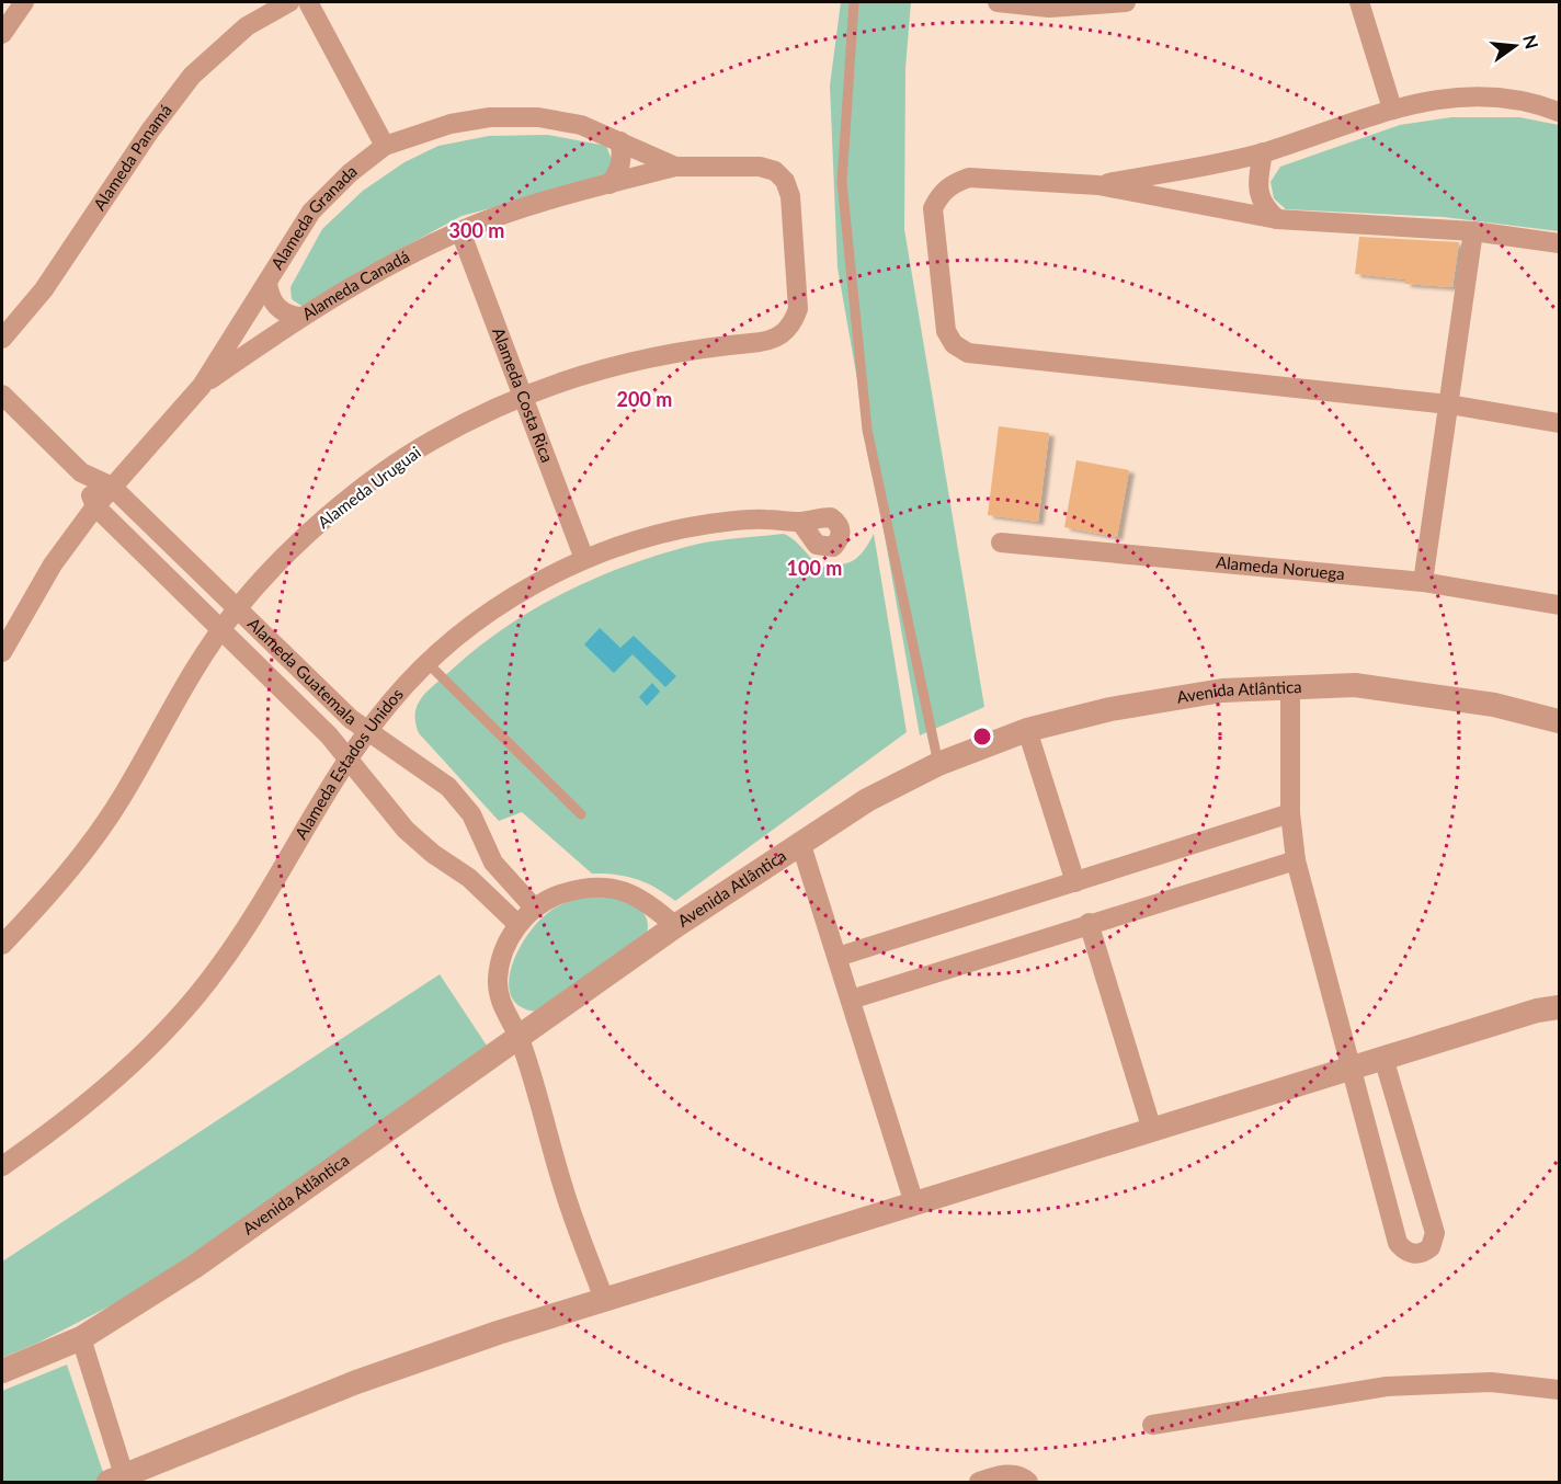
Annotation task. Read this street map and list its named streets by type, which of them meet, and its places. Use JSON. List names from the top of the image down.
{
  "streets": {
    "street": [
      "Alameda Panamá",
      "Alameda Granada",
      "Alameda Canadá",
      "Alameda Costa Rica",
      "Alameda Uruguai",
      "Alameda Noruega",
      "Alameda Guatemala",
      "Avenida Atlântica",
      "Alameda Estados Unidos"
    ]
  },
  "crossings": [
    ["Alameda Granada", "Alameda Canadá"],
    ["Alameda Granada", "Alameda Uruguai"],
    ["Alameda Granada", "Alameda Guatemala"],
    ["Alameda Canadá", "Alameda Costa Rica"],
    ["Alameda Costa Rica", "Alameda Uruguai"],
    ["Alameda Costa Rica", "Alameda Estados Unidos"],
    ["Alameda Uruguai", "Alameda Guatemala"],
    ["Alameda Guatemala", "Alameda Estados Unidos"]
  ],
  "north": "right",
  "rings": ["300 m", "200 m", "100 m"]
}
